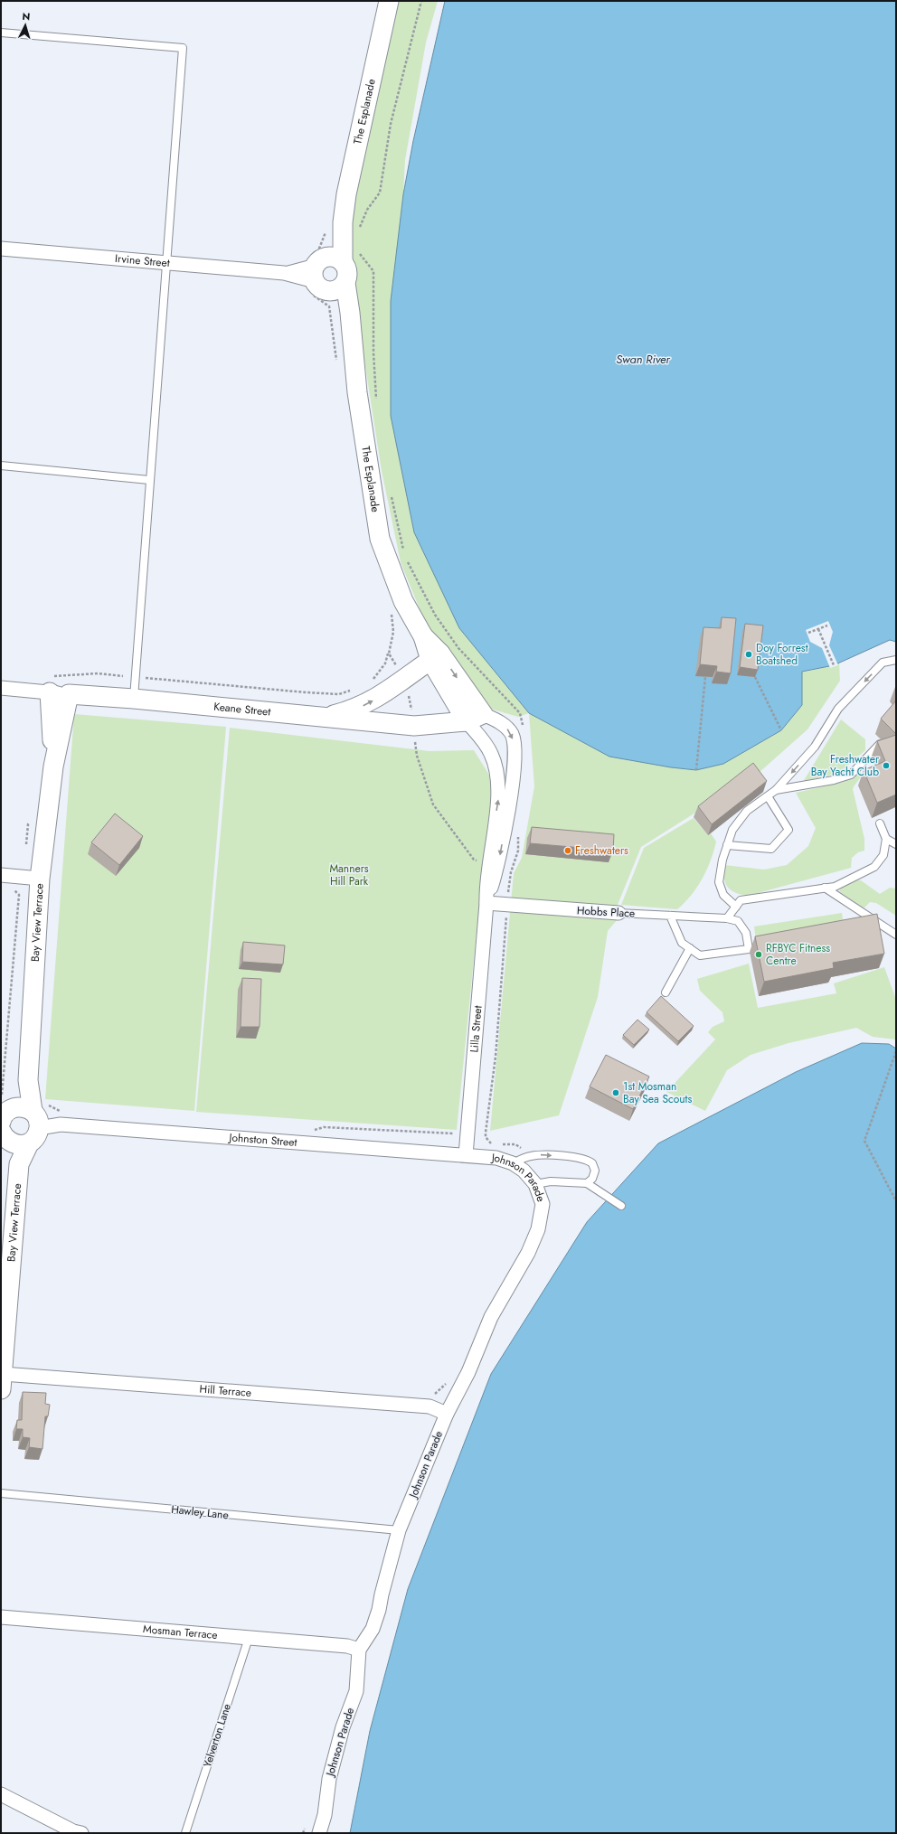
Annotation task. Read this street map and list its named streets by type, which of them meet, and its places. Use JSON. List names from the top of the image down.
{
  "streets": {
    "street": [
      "The Esplanade",
      "Irvine Street",
      "Keane Street",
      "Hobbs Place",
      "Bay View Terrace",
      "Lilla Street",
      "Johnston Street",
      "Johnson Parade",
      "Hill Terrace",
      "Mosman Terrace"
    ],
    "lane": ["Hawley Lane", "Yelverton Lane"]
  },
  "crossings": [
    ["The Esplanade", "Irvine Street"],
    ["The Esplanade", "Keane Street"],
    ["The Esplanade", "Lilla Street"],
    ["Keane Street", "Bay View Terrace"],
    ["Keane Street", "Lilla Street"],
    ["Hobbs Place", "Lilla Street"],
    ["Bay View Terrace", "Johnston Street"],
    ["Bay View Terrace", "Hill Terrace"],
    ["Lilla Street", "Johnston Street"],
    ["Lilla Street", "Johnson Parade"],
    ["Johnston Street", "Johnson Parade"],
    ["Johnson Parade", "Hill Terrace"],
    ["Johnson Parade", "Hawley Lane"],
    ["Johnson Parade", "Mosman Terrace"],
    ["Mosman Terrace", "Yelverton Lane"]
  ],
  "water": ["Swan River"],
  "parks": ["Manners Hill Park"],
  "places": [
    "Doy Forrest Boatshed",
    "Freshwater Bay Yacht Club",
    "Freshwaters",
    "RFBYC Fitness Centre",
    "1st Mosman Bay Sea Scouts"
  ],
  "north": "top"
}
